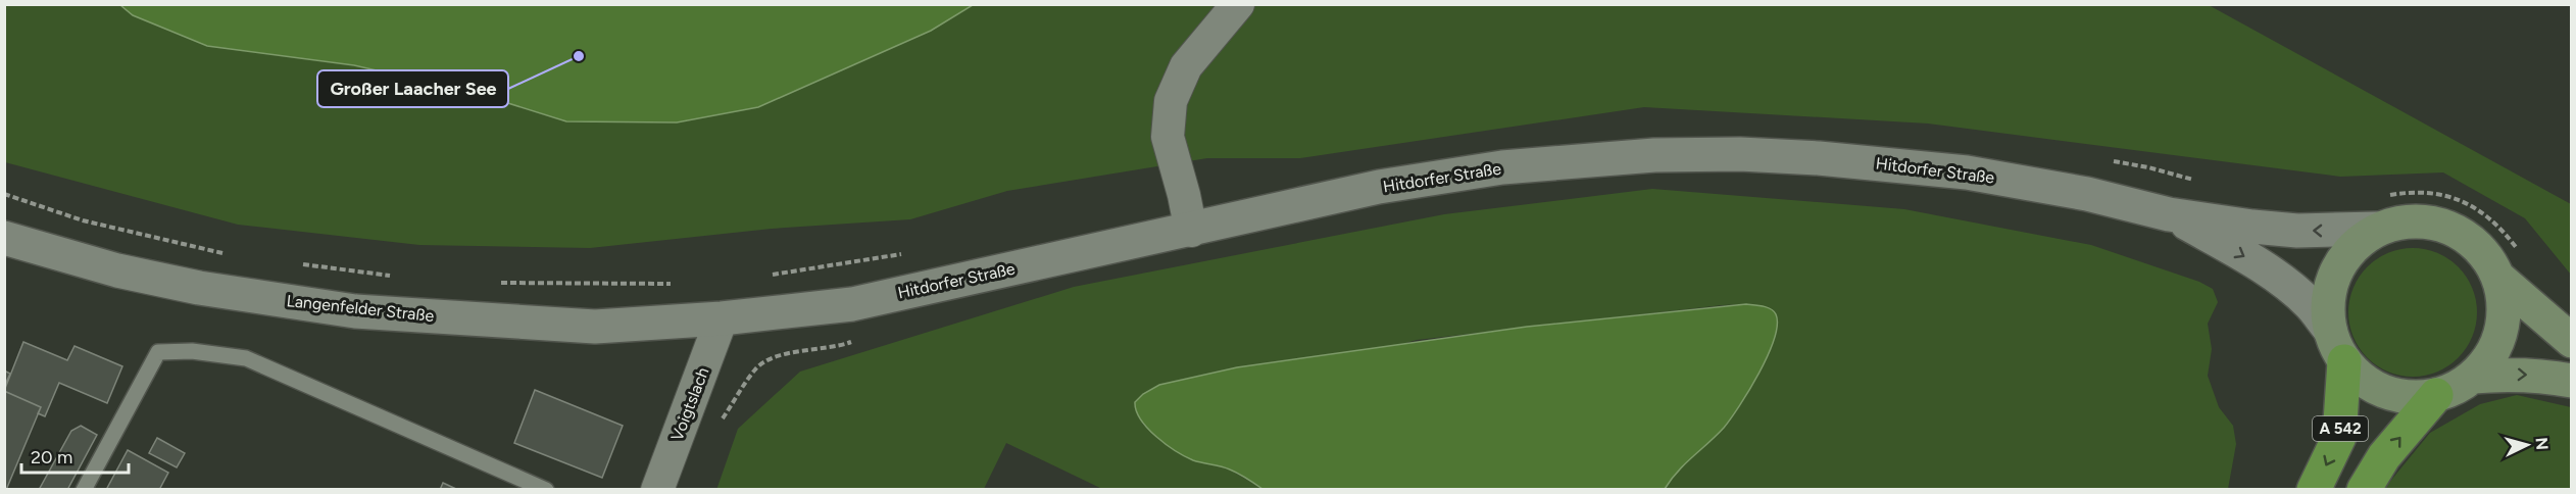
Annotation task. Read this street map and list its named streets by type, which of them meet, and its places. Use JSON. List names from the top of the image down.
{
  "streets": {
    "highway": ["A 542"],
    "street": ["Hitdorfer Straße", "Langenfelder Straße", "Voigtslach"]
  },
  "crossings": [
    ["Hitdorfer Straße", "Langenfelder Straße"],
    ["Hitdorfer Straße", "Voigtslach"],
    ["Hitdorfer Straße", "A 542"],
    ["Langenfelder Straße", "Voigtslach"]
  ],
  "places": ["Großer Laacher See"],
  "scale_bar": "20 m",
  "north": "right"
}
